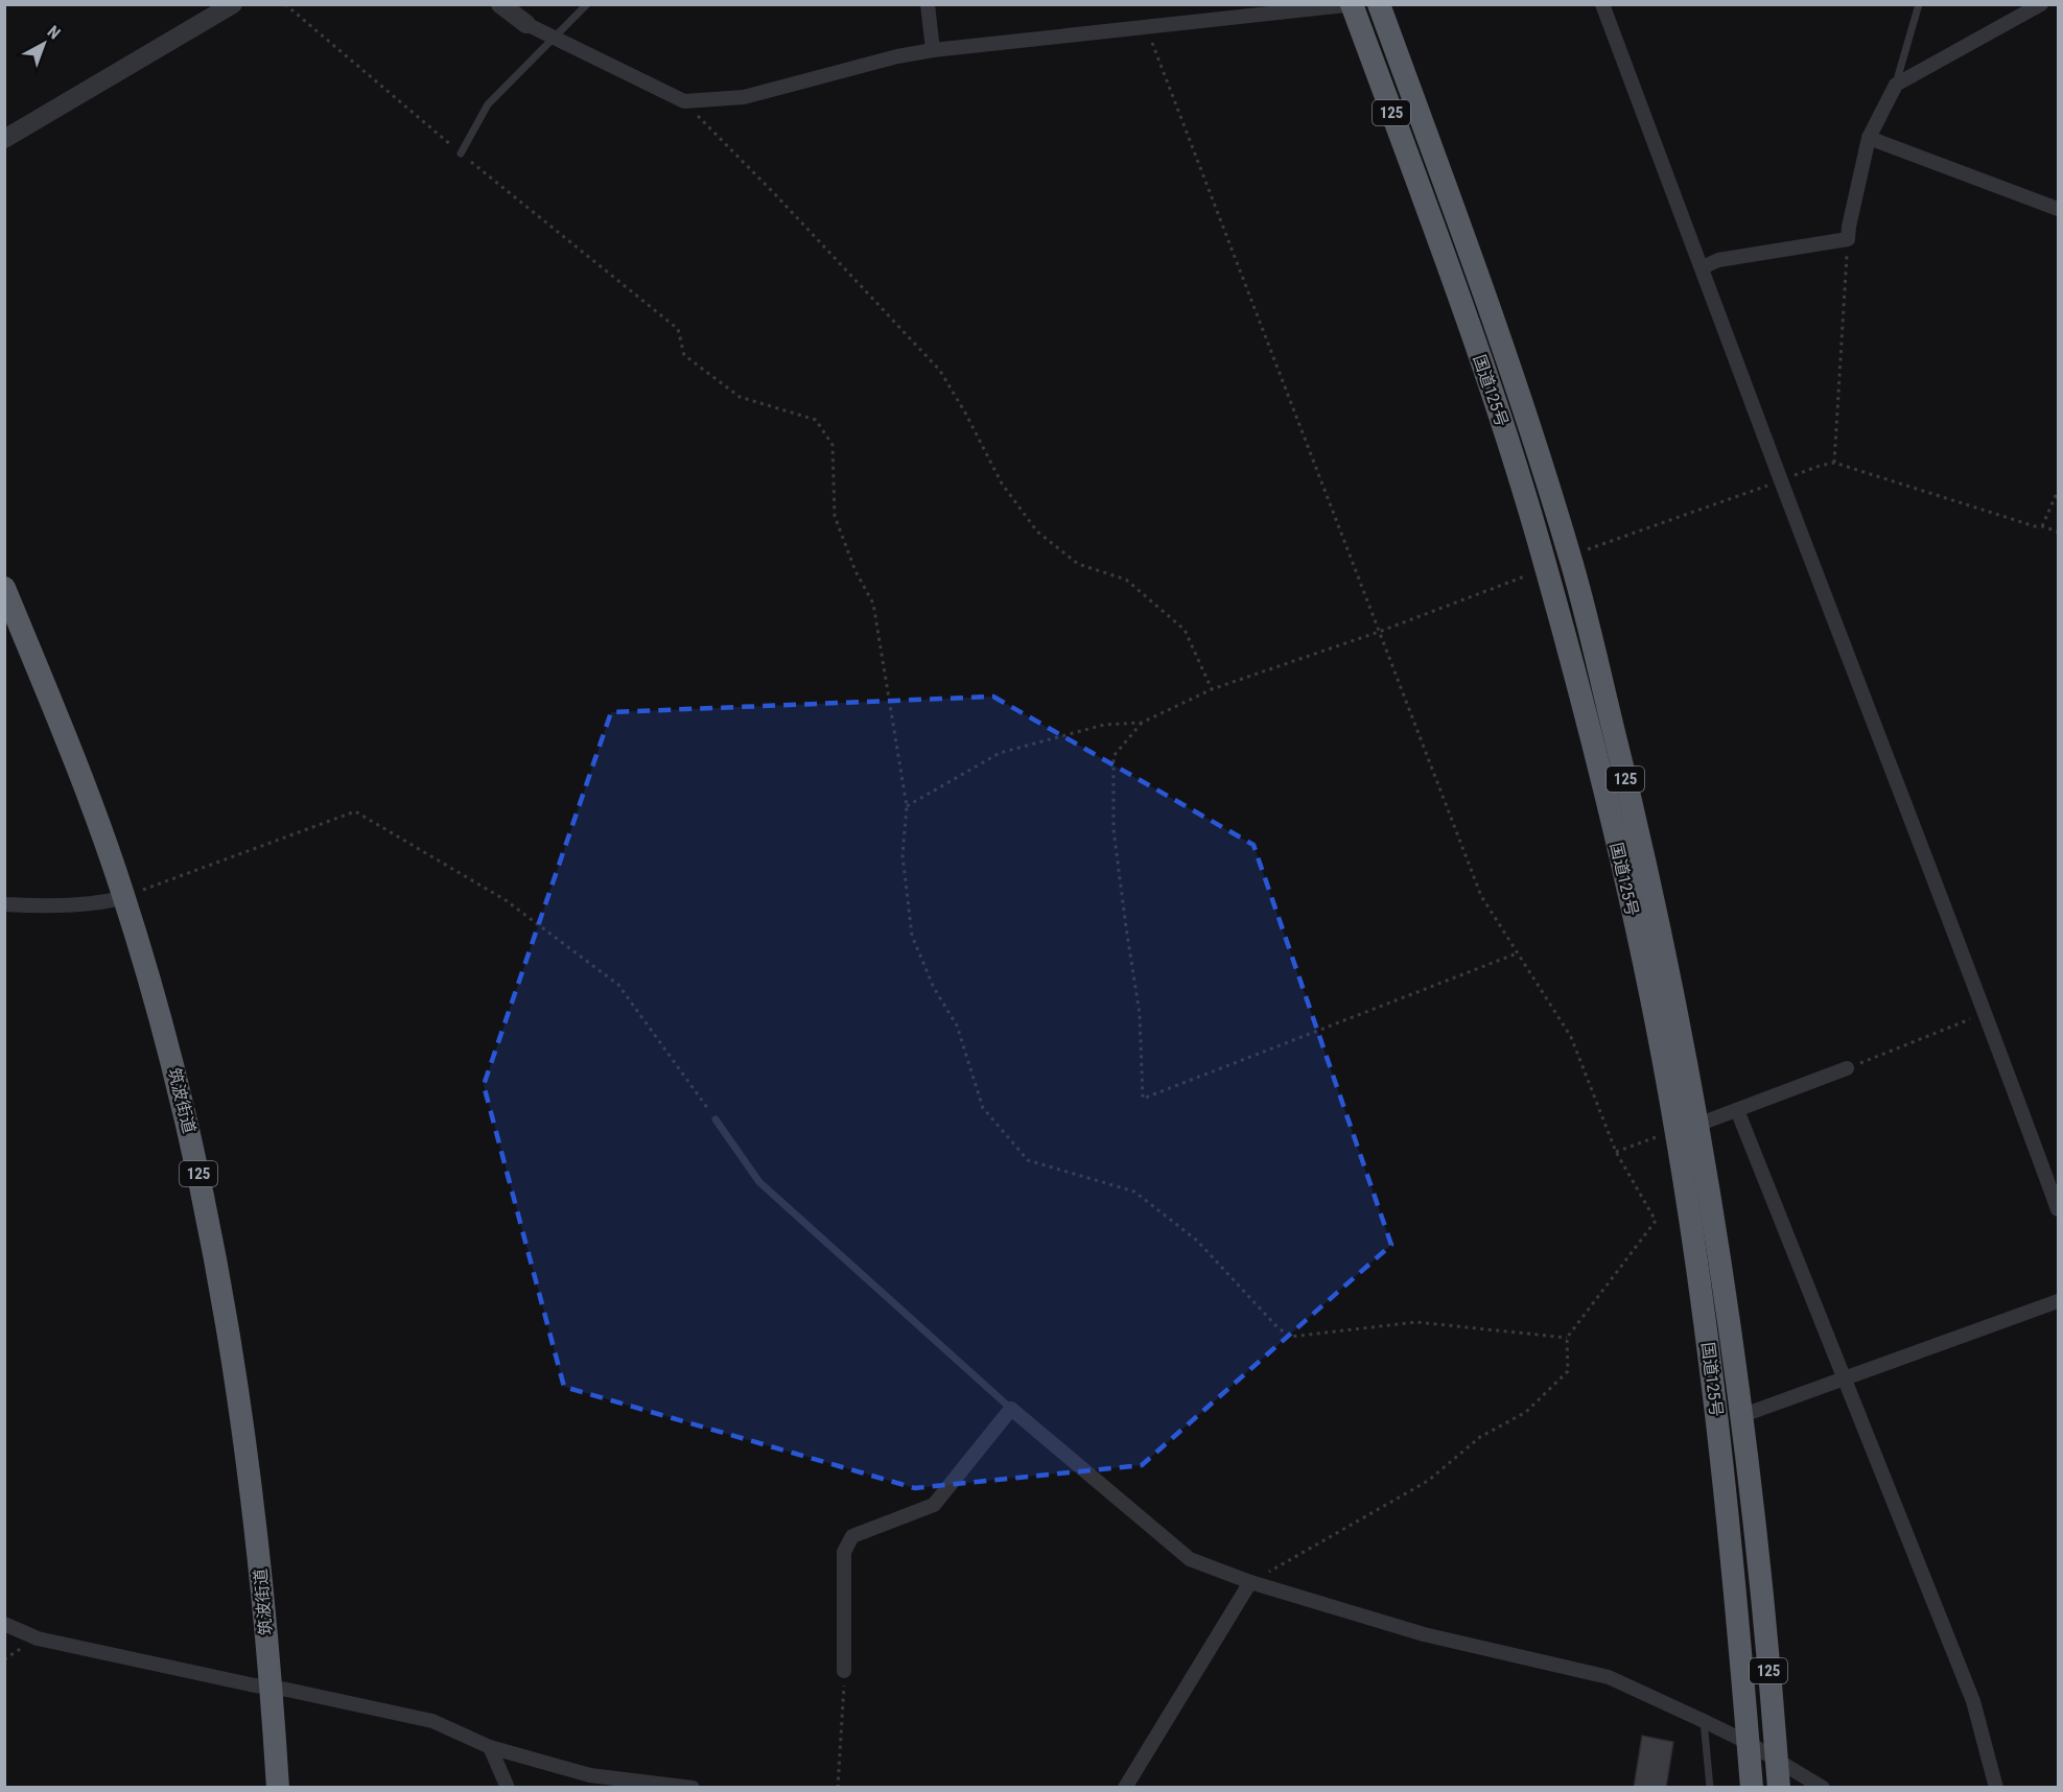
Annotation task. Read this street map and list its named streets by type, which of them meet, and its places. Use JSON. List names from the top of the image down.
{
  "streets": {
    "highway": ["125", "国道125号", "筑波街道"]
  },
  "north": "top right"
}
